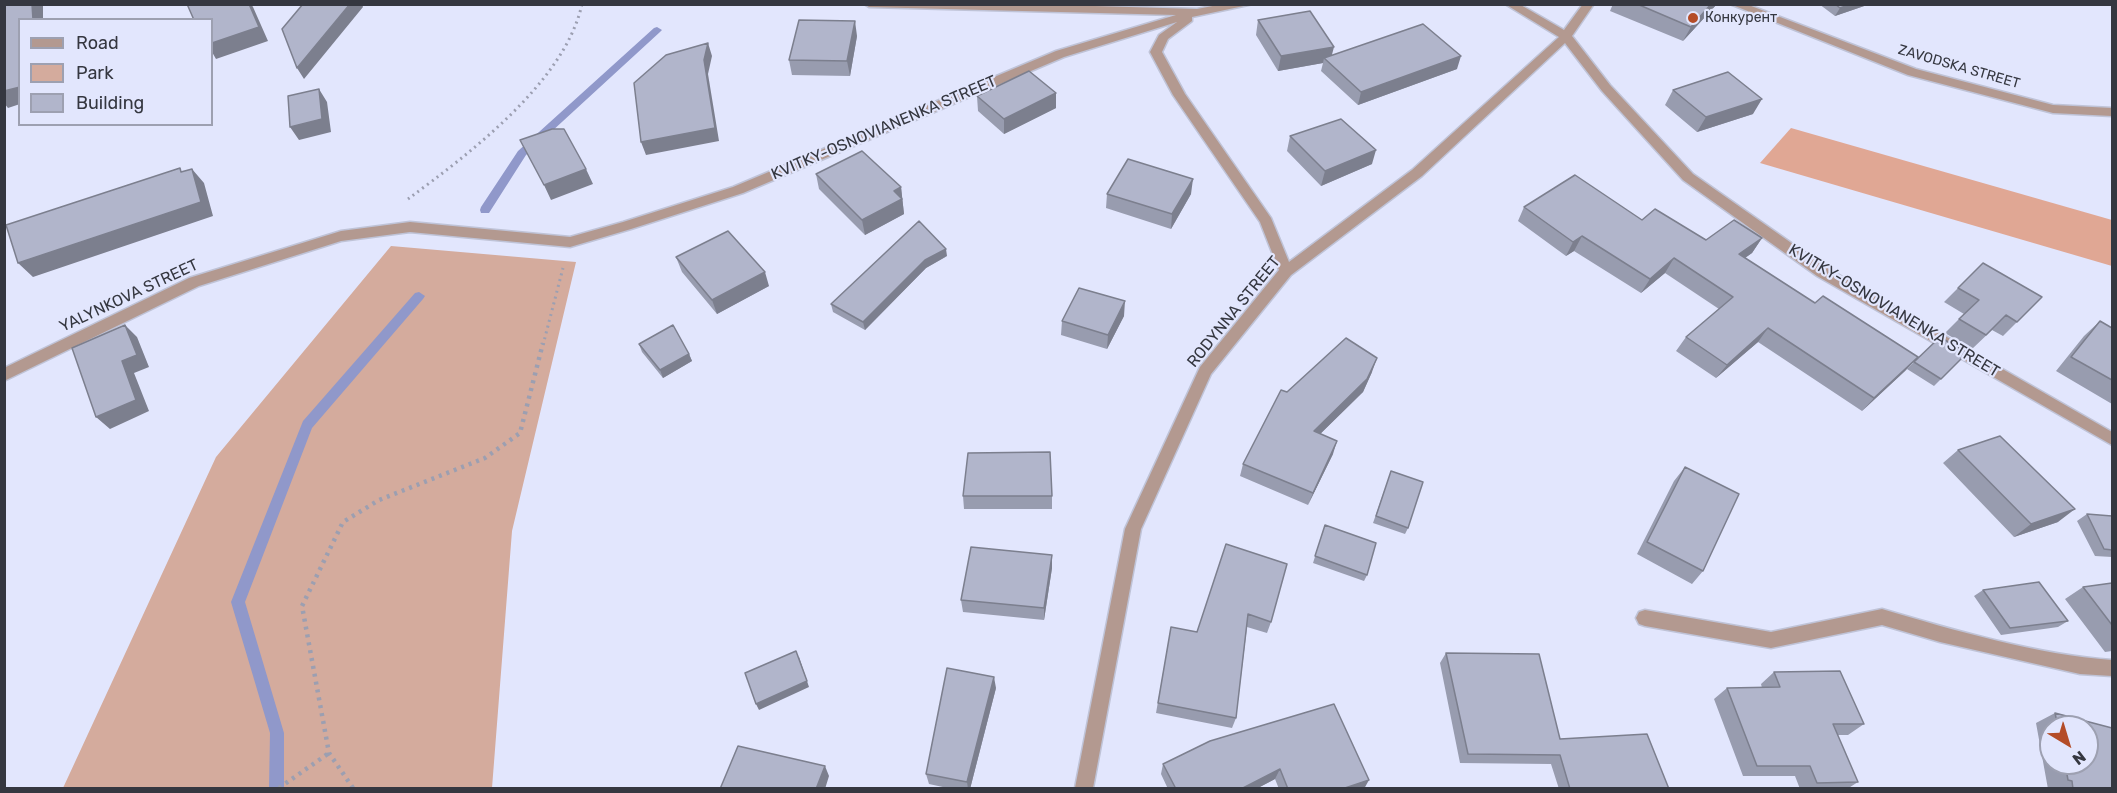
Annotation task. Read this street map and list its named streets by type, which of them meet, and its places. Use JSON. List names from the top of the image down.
{
  "streets": {
    "street": [
      "ZAVODSKA STREET",
      "KVITKY-OSNOVIANENKA STREET",
      "YALYNKOVA STREET",
      "RODYNNA STREET"
    ]
  },
  "crossings": [
    ["KVITKY-OSNOVIANENKA STREET", "YALYNKOVA STREET"],
    ["KVITKY-OSNOVIANENKA STREET", "RODYNNA STREET"]
  ],
  "places": ["Конкурент"],
  "legend": ["Road", "Park", "Building"],
  "north": "bottom right"
}
